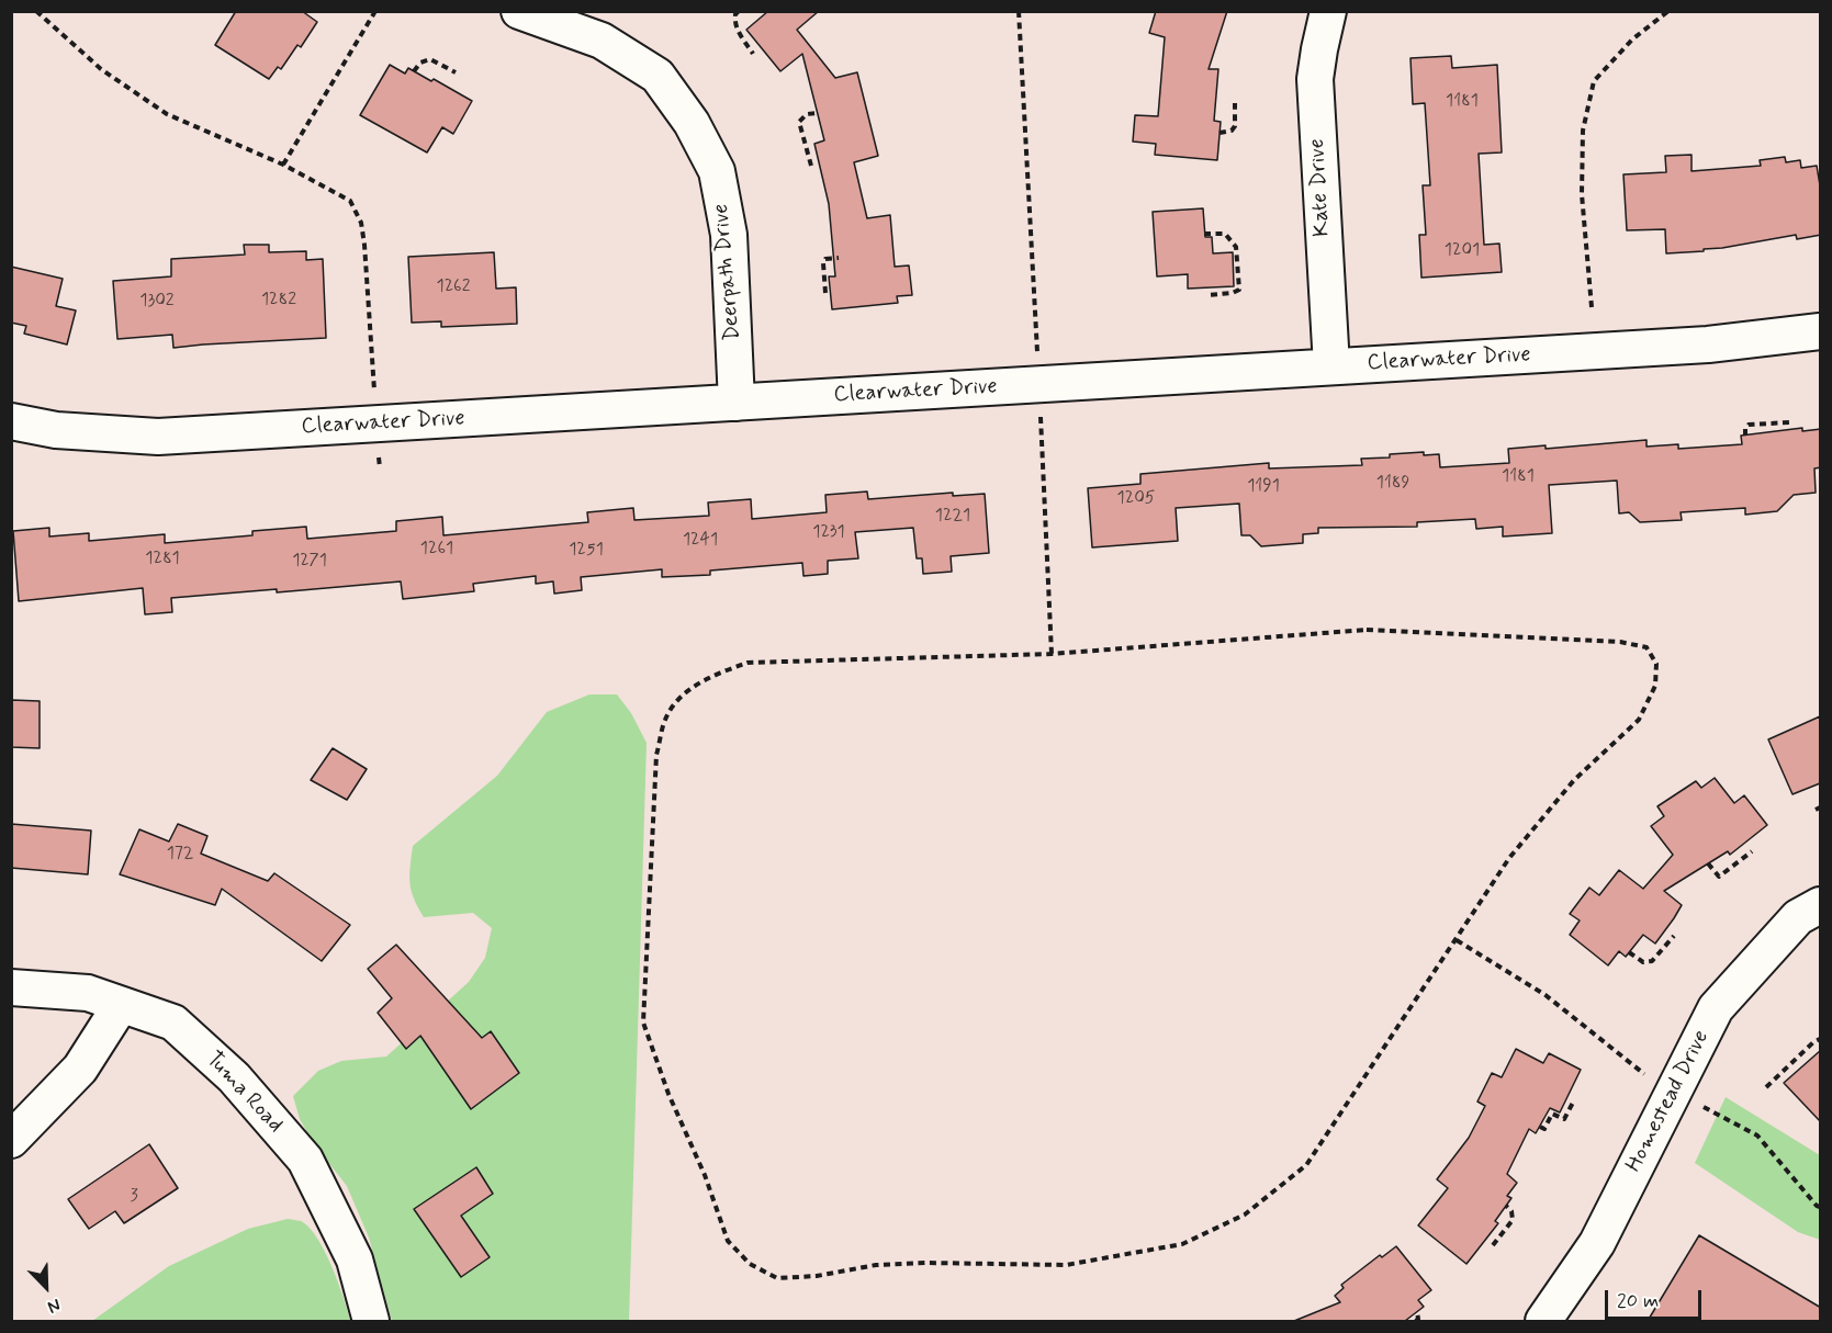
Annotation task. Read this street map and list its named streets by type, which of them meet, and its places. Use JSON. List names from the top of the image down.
{
  "streets": {
    "street": [
      "Kate Drive",
      "Deerpath Drive",
      "Clearwater Drive",
      "Tuma Road",
      "Homestead Drive"
    ]
  },
  "crossings": [
    ["Kate Drive", "Clearwater Drive"],
    ["Deerpath Drive", "Clearwater Drive"]
  ],
  "house_numbers": [
    "1181",
    "1201",
    "1262",
    "1282",
    "1302",
    "1181",
    "1189",
    "1191",
    "1205",
    "1221",
    "1231",
    "1241",
    "1261",
    "1251",
    "1281",
    "1271",
    "172",
    "3"
  ],
  "scale_bar": "20 m",
  "north": "bottom right"
}
